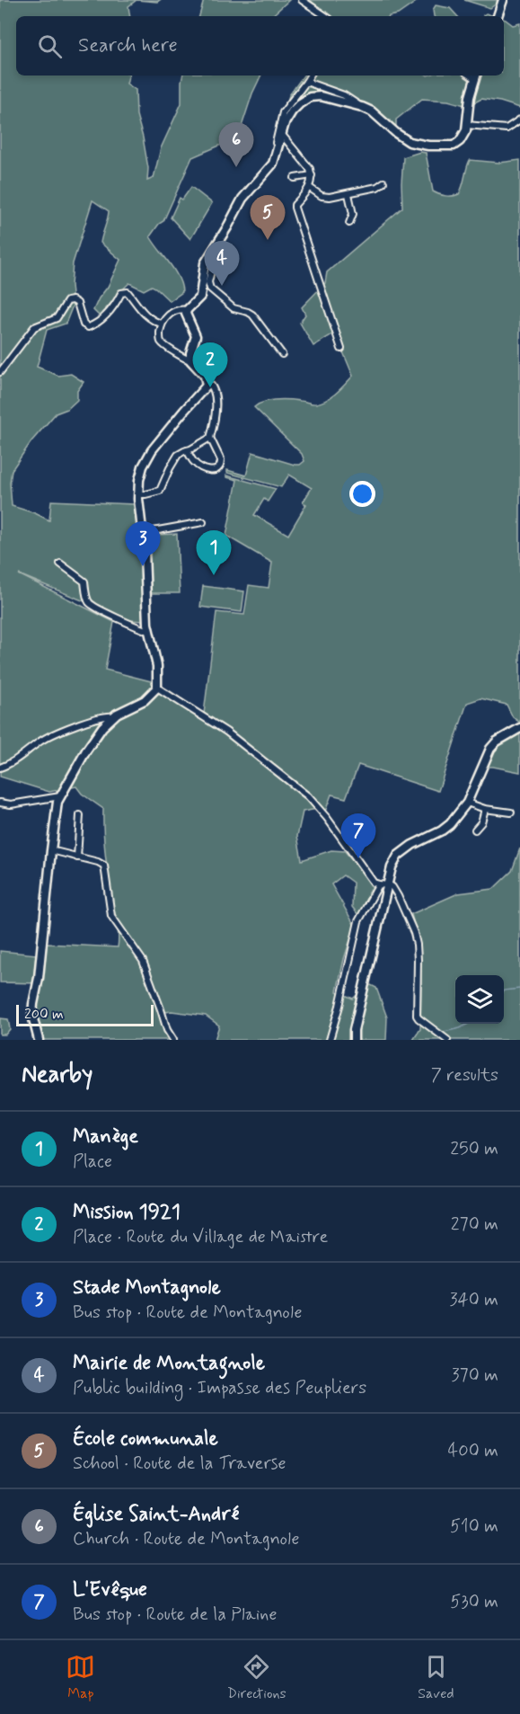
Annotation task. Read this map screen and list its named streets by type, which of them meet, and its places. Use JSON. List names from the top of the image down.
{
  "scale_bar": "200 m",
  "page": {
    "search": "Search here",
    "pins": [
      "6",
      "5",
      "4",
      "2",
      "3",
      "1",
      "7"
    ],
    "scale": "200 m",
    "heading": ["Nearby", "7 results"],
    "list": [
      {
        "mark": "1",
        "name": "Manège",
        "note": "Place",
        "value": "250 m"
      },
      {
        "mark": "2",
        "name": "Mission 1921",
        "note": "Place · Route du Village de Maistre",
        "value": "270 m"
      },
      {
        "mark": "3",
        "name": "Stade Montagnole",
        "note": "Bus stop · Route de Montagnole",
        "value": "340 m"
      },
      {
        "mark": "4",
        "name": "Mairie de Montagnole",
        "note": "Public building · Impasse des Peupliers",
        "value": "370 m"
      },
      {
        "mark": "5",
        "name": "École communale",
        "note": "School · Route de la Traverse",
        "value": "400 m"
      },
      {
        "mark": "6",
        "name": "Église Saint-André",
        "note": "Church · Route de Montagnole",
        "value": "510 m"
      },
      {
        "mark": "7",
        "name": "L'Evêque",
        "note": "Bus stop · Route de la Plaine",
        "value": "530 m"
      }
    ],
    "nav": ["Map", "Directions", "Saved"]
  }
}
